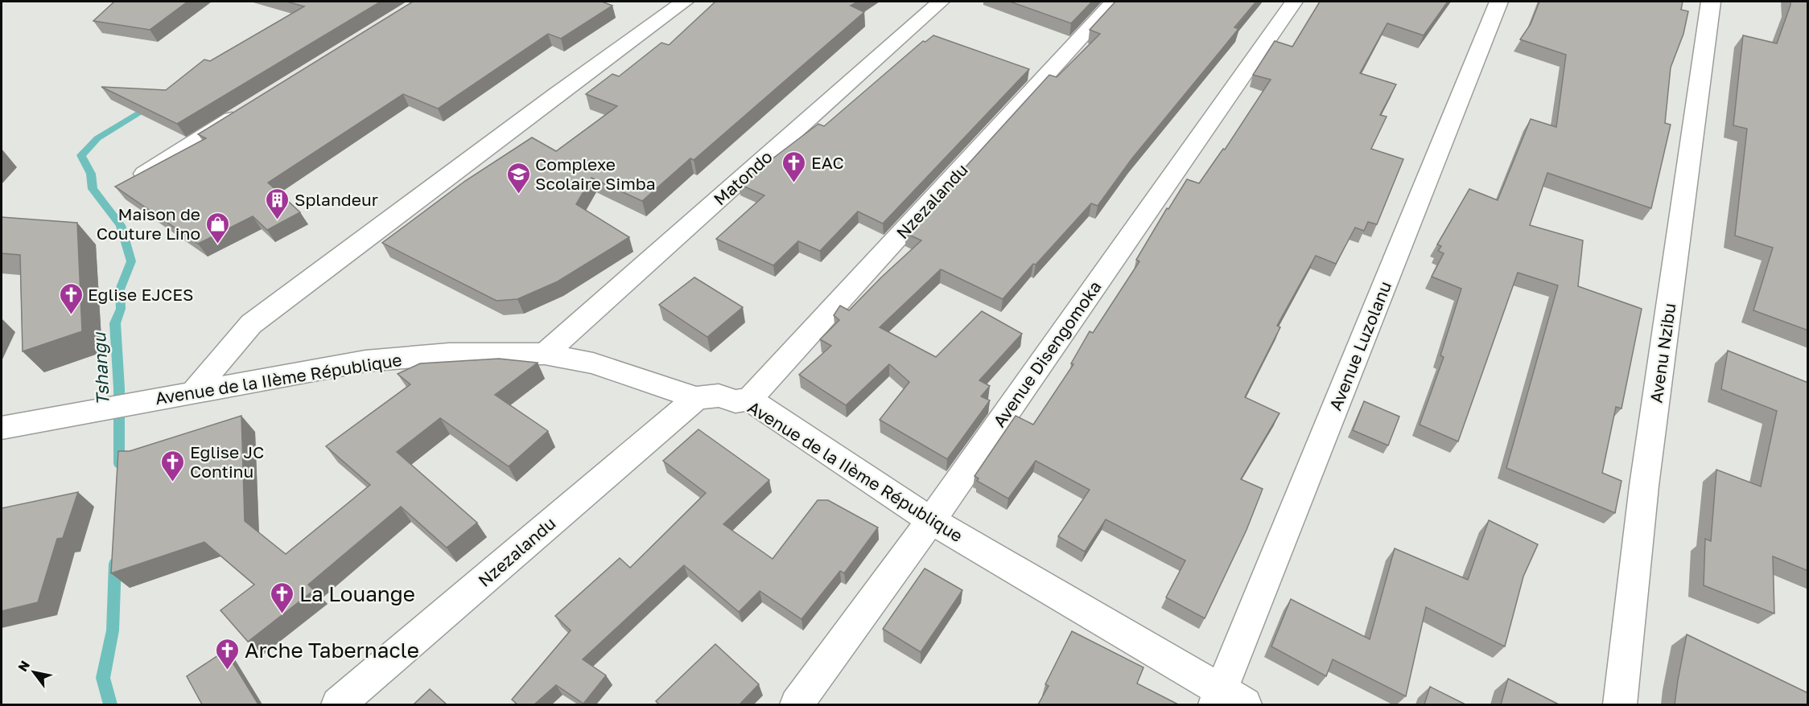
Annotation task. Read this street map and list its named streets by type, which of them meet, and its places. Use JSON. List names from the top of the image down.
{
  "streets": {
    "street": [
      "Matondo",
      "Nzezalandu",
      "Avenue Luzolanu",
      "Avenu Nzibu",
      "Avenue Disengomoka",
      "Avenue de la IIème République"
    ]
  },
  "crossings": [
    ["Matondo", "Avenue de la IIème République"],
    ["Nzezalandu", "Avenue de la IIème République"],
    ["Avenue Luzolanu", "Avenue de la IIème République"],
    ["Avenue Disengomoka", "Avenue de la IIème République"]
  ],
  "water": ["Tshangu"],
  "places": {
    "church": [
      "EAC",
      "Eglise EJCES",
      "Eglise JC Continu",
      "La Louange",
      "Arche Tabernacle"
    ],
    "school or university": ["Complexe Scolaire Simba"],
    "building": ["Splandeur"],
    "shop": ["Maison de Couture Lino"]
  },
  "north": "top left"
}
